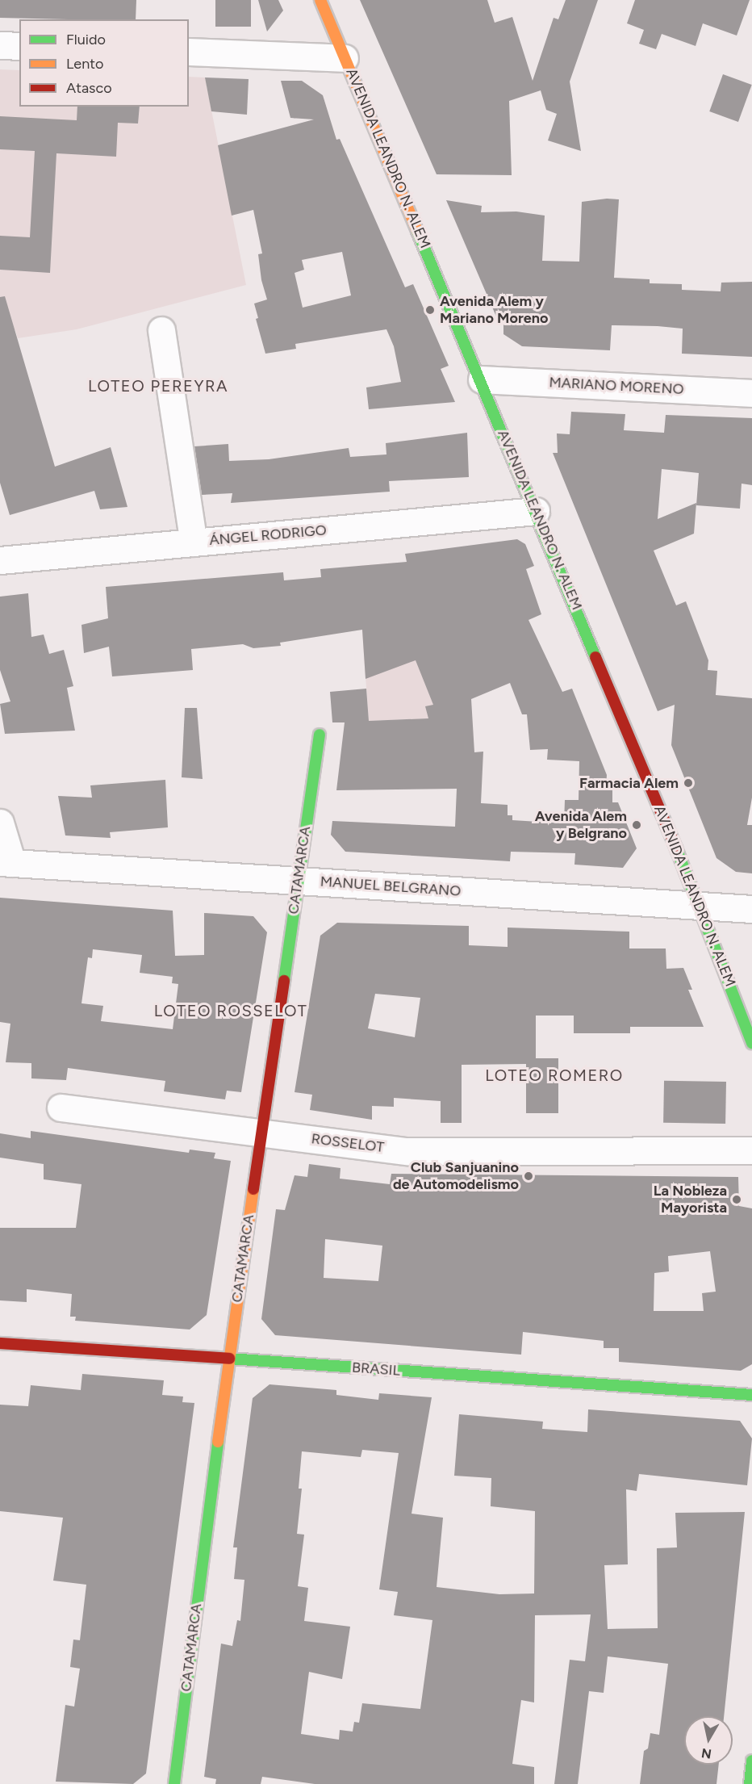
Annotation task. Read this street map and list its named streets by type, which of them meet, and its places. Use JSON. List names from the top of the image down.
{
  "streets": {
    "street": [
      "AVENIDA LEANDRO N. ALEM",
      "MARIANO MORENO",
      "ÁNGEL RODRIGO",
      "CATAMARCA",
      "MANUEL BELGRANO",
      "ROSSELOT",
      "BRASIL"
    ]
  },
  "crossings": [
    ["AVENIDA LEANDRO N. ALEM", "MARIANO MORENO"],
    ["AVENIDA LEANDRO N. ALEM", "ÁNGEL RODRIGO"],
    ["AVENIDA LEANDRO N. ALEM", "MANUEL BELGRANO"],
    ["CATAMARCA", "MANUEL BELGRANO"],
    ["CATAMARCA", "ROSSELOT"],
    ["CATAMARCA", "BRASIL"]
  ],
  "districts": ["LOTEO PEREYRA", "LOTEO ROSSELOT", "LOTEO ROMERO"],
  "places": [
    "Avenida Alem y Mariano Moreno",
    "Farmacia Alem",
    "Avenida Alem y Belgrano",
    "Club Sanjuanino de Automodelismo",
    "La Nobleza Mayorista"
  ],
  "legend": ["Fluido", "Lento", "Atasco"],
  "north": "bottom"
}
